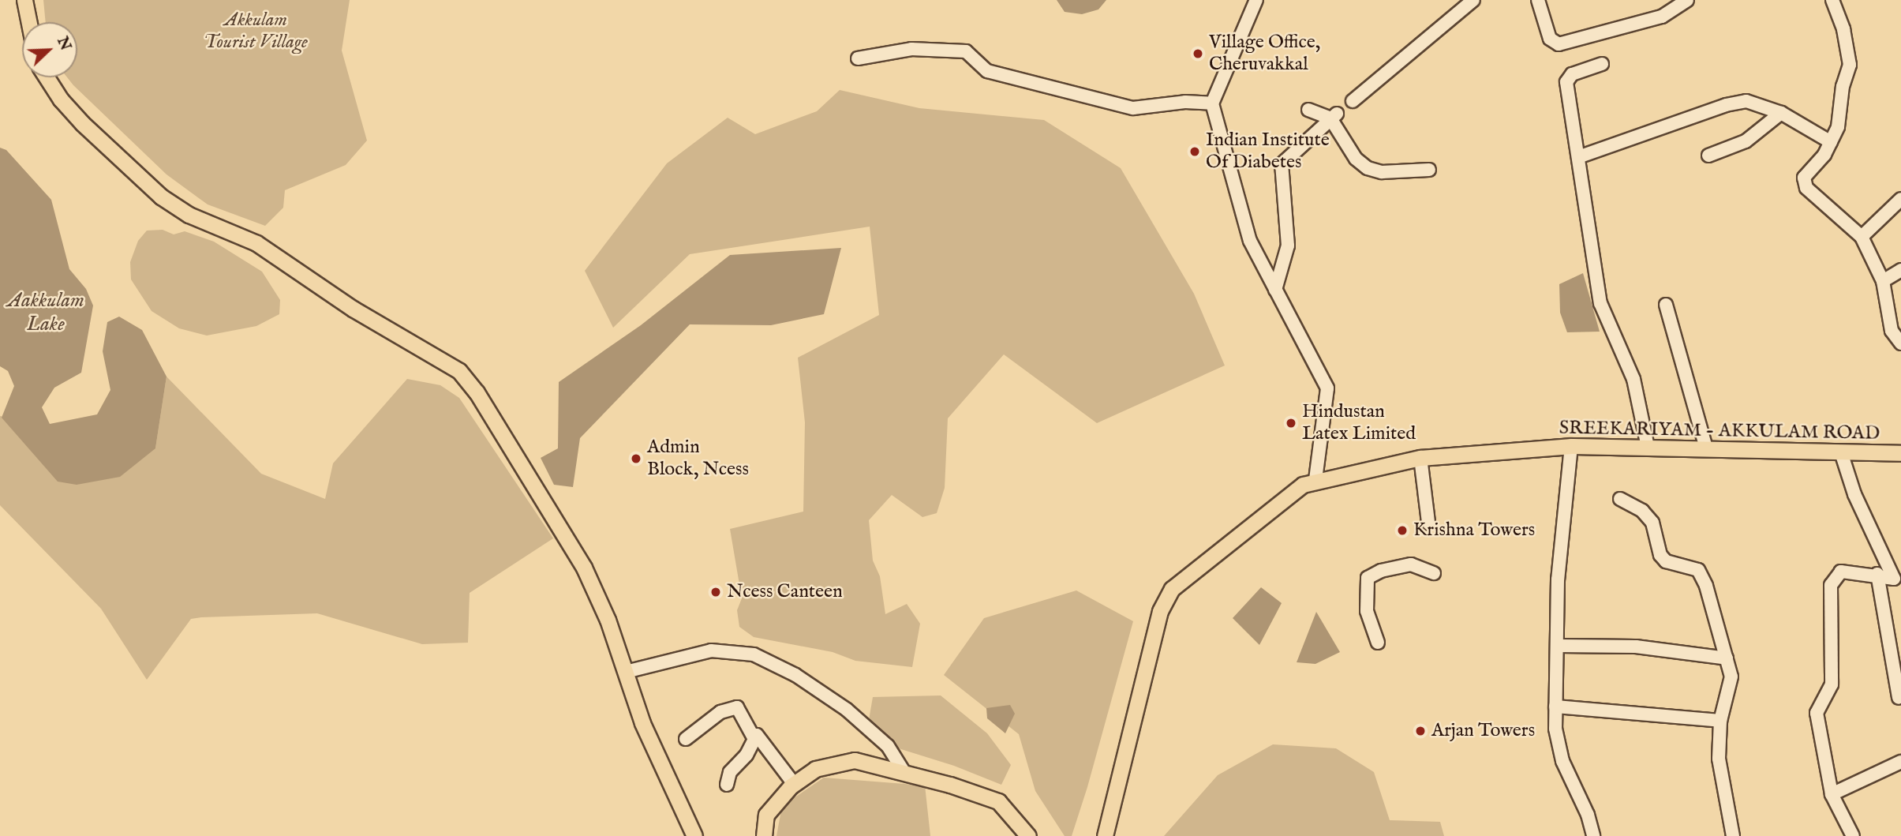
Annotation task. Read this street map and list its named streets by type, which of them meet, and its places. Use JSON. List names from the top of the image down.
{
  "streets": {
    "main road": ["SREEKARIYAM - AKKULAM ROAD"]
  },
  "water": ["Aakkulam Lake"],
  "parks": ["Akkulam Tourist Village"],
  "places": [
    "Village Office, Cheruvakkal",
    "Indian Institute Of Diabetes",
    "Hindustan Latex Limited",
    "Admin Block, Ncess",
    "Krishna Towers",
    "Ncess Canteen",
    "Arjan Towers"
  ],
  "north": "top right"
}
